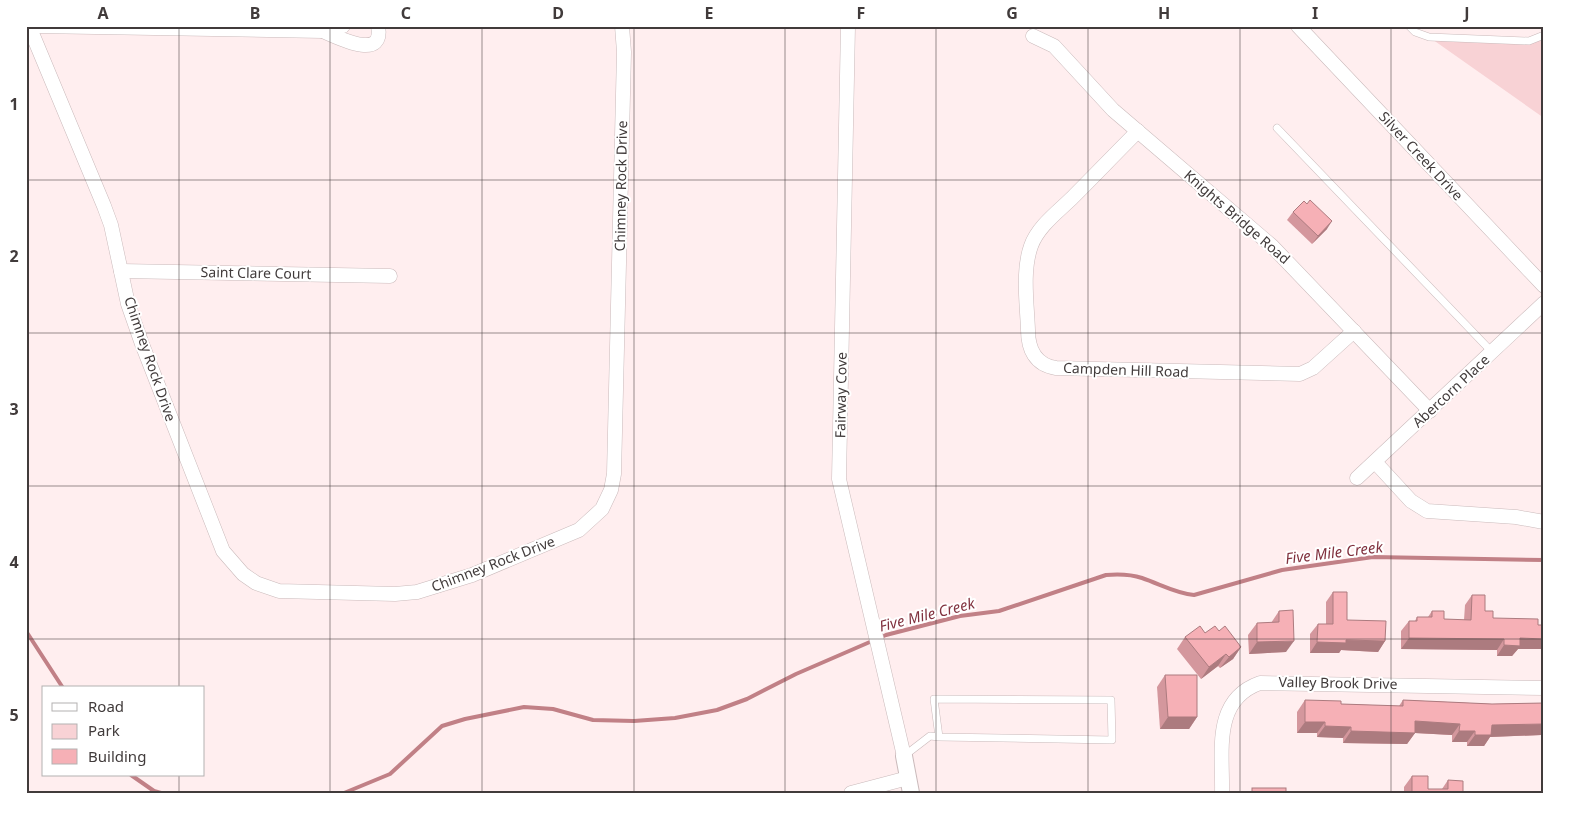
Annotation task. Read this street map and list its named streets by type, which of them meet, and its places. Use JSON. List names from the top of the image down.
{
  "streets": {
    "street": [
      "Silver Creek Drive",
      "Chimney Rock Drive",
      "Knights Bridge Road",
      "Saint Clare Court",
      "Campden Hill Road",
      "Abercorn Place",
      "Fairway Cove",
      "Valley Brook Drive"
    ]
  },
  "crossings": [
    ["Chimney Rock Drive", "Saint Clare Court"],
    ["Knights Bridge Road", "Campden Hill Road"],
    ["Knights Bridge Road", "Abercorn Place"]
  ],
  "water": ["Five Mile Creek"],
  "legend": ["Road", "Park", "Building"],
  "grid": {
    "columns": [
      "A",
      "B",
      "C",
      "D",
      "E",
      "F",
      "G",
      "H",
      "I",
      "J"
    ],
    "rows": [
      "1",
      "2",
      "3",
      "4",
      "5"
    ]
  }
}
